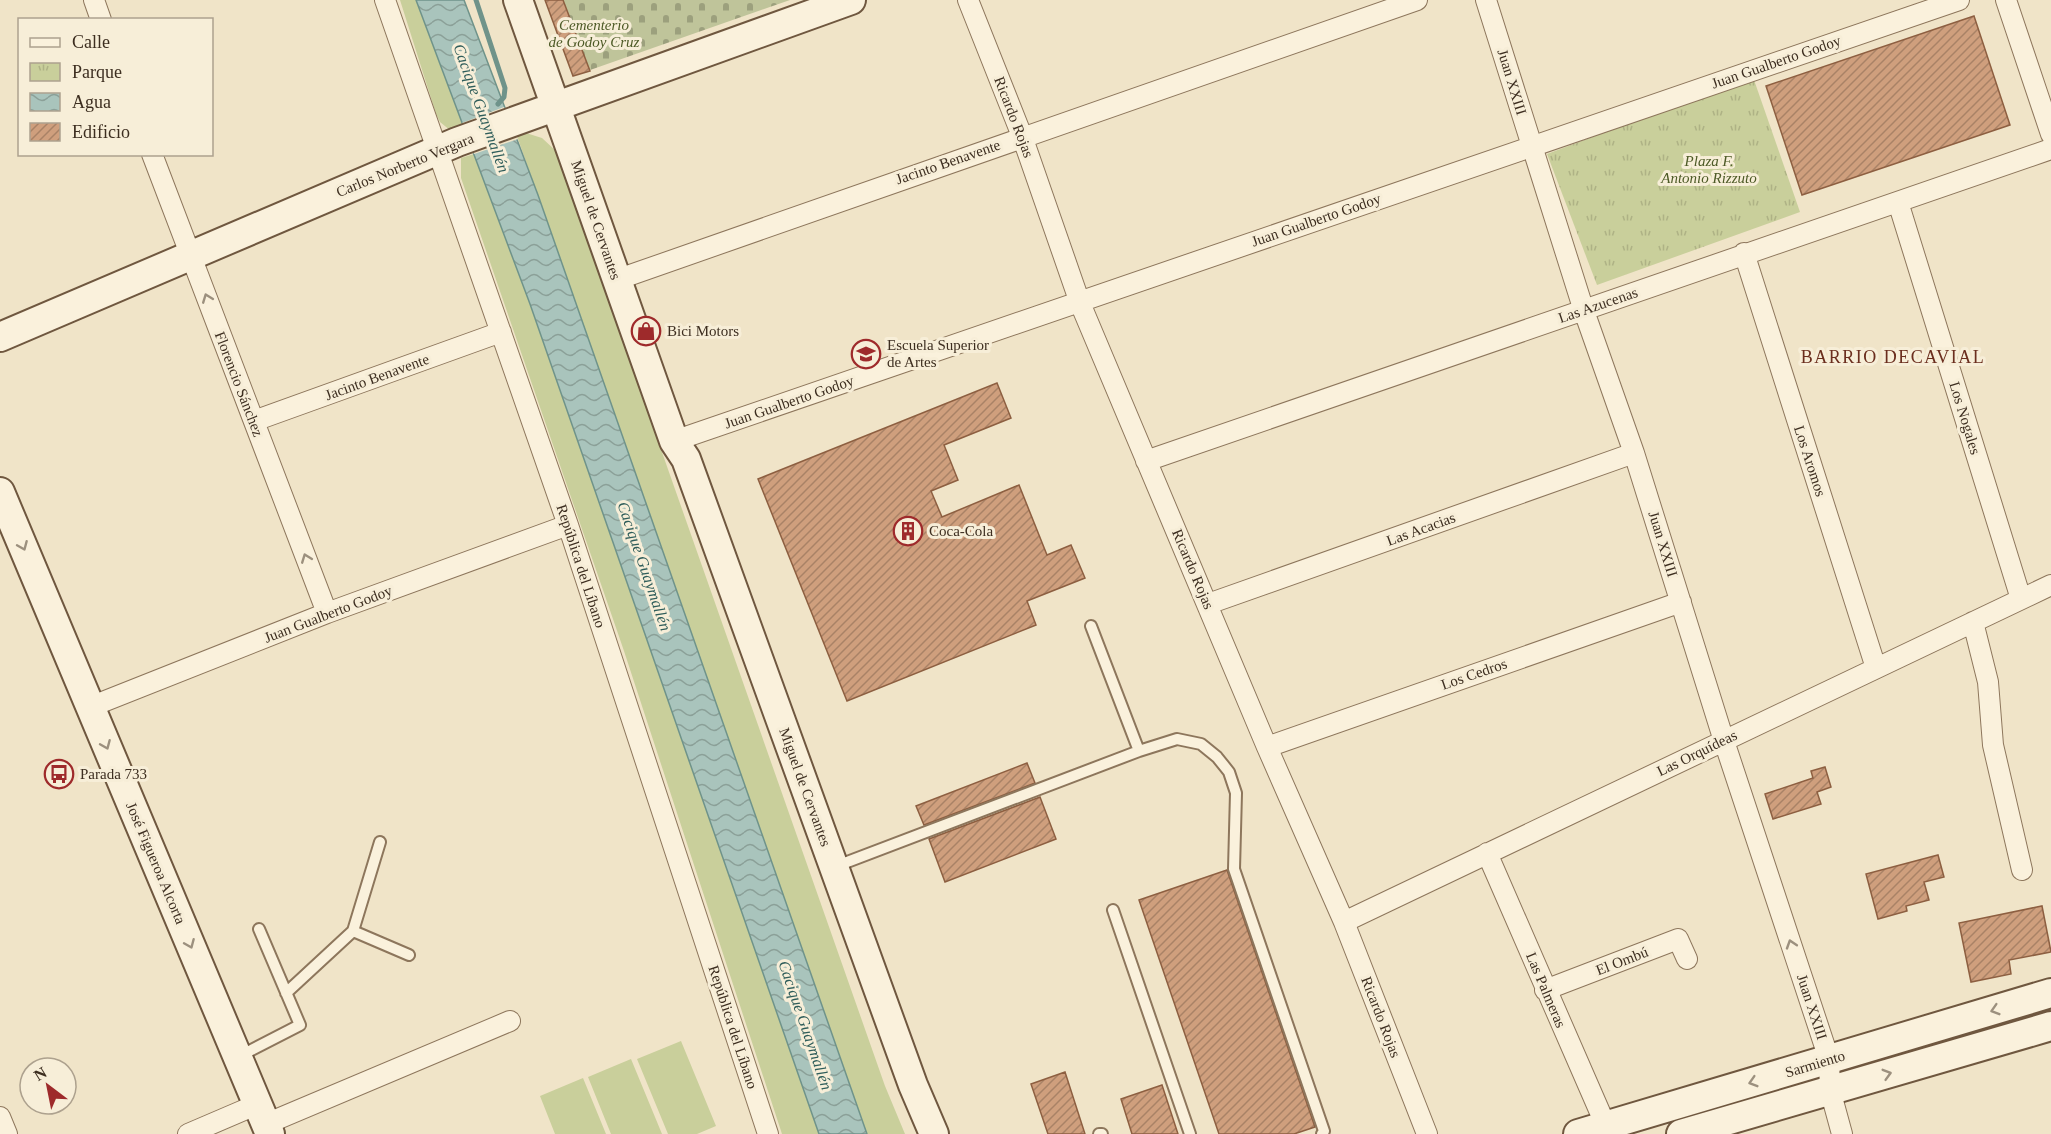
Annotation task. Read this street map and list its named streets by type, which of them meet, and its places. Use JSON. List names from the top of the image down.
{
  "streets": {
    "main road": [
      "Carlos Norberto Vergara",
      "Miguel de Cervantes",
      "José Figueroa Alcorta",
      "Sarmiento"
    ],
    "street": [
      "Juan Gualberto Godoy",
      "Juan XXIII",
      "Ricardo Rojas",
      "Jacinto Benavente",
      "Las Azucenas",
      "Florencio Sánchez",
      "Los Nogales",
      "Los Aromos",
      "Las Acacias",
      "República del Líbano",
      "Los Cedros",
      "Las Orquídeas",
      "El Ombú",
      "Las Palmeras"
    ]
  },
  "crossings": [
    ["Juan Gualberto Godoy", "Juan XXIII"],
    ["Juan Gualberto Godoy", "Ricardo Rojas"],
    ["Juan Gualberto Godoy", "Miguel de Cervantes"],
    ["Juan Gualberto Godoy", "Florencio Sánchez"],
    ["Juan Gualberto Godoy", "República del Líbano"],
    ["Juan Gualberto Godoy", "José Figueroa Alcorta"],
    ["Juan XXIII", "Las Azucenas"],
    ["Juan XXIII", "Las Acacias"],
    ["Juan XXIII", "Los Cedros"],
    ["Juan XXIII", "Las Orquídeas"],
    ["Juan XXIII", "Sarmiento"],
    ["Ricardo Rojas", "Jacinto Benavente"],
    ["Ricardo Rojas", "Las Azucenas"],
    ["Ricardo Rojas", "Las Acacias"],
    ["Ricardo Rojas", "Los Cedros"],
    ["Ricardo Rojas", "Las Orquídeas"],
    ["Jacinto Benavente", "Miguel de Cervantes"],
    ["Jacinto Benavente", "Florencio Sánchez"],
    ["Jacinto Benavente", "República del Líbano"],
    ["Carlos Norberto Vergara", "Miguel de Cervantes"],
    ["Carlos Norberto Vergara", "Florencio Sánchez"],
    ["Carlos Norberto Vergara", "República del Líbano"],
    ["Las Azucenas", "Los Nogales"],
    ["Las Azucenas", "Los Aromos"],
    ["Los Nogales", "Las Orquídeas"],
    ["Los Aromos", "Las Orquídeas"],
    ["Las Orquídeas", "Las Palmeras"],
    ["El Ombú", "Las Palmeras"],
    ["Las Palmeras", "Sarmiento"]
  ],
  "one_way": ["Florencio Sánchez", "José Figueroa Alcorta"],
  "districts": ["BARRIO DECAVIAL"],
  "water": ["Cacique Guaymallén"],
  "parks": ["Cementerio de Godoy Cruz", "Plaza F. Antonio Rizzuto"],
  "places": {
    "shop": ["Bici Motors"],
    "school or university": ["Escuela Superior de Artes"],
    "building": ["Coca-Cola"],
    "bus stop": ["Parada 733"]
  },
  "legend": [
    "Calle",
    "Parque",
    "Agua",
    "Edificio"
  ],
  "north": "top left"
}
